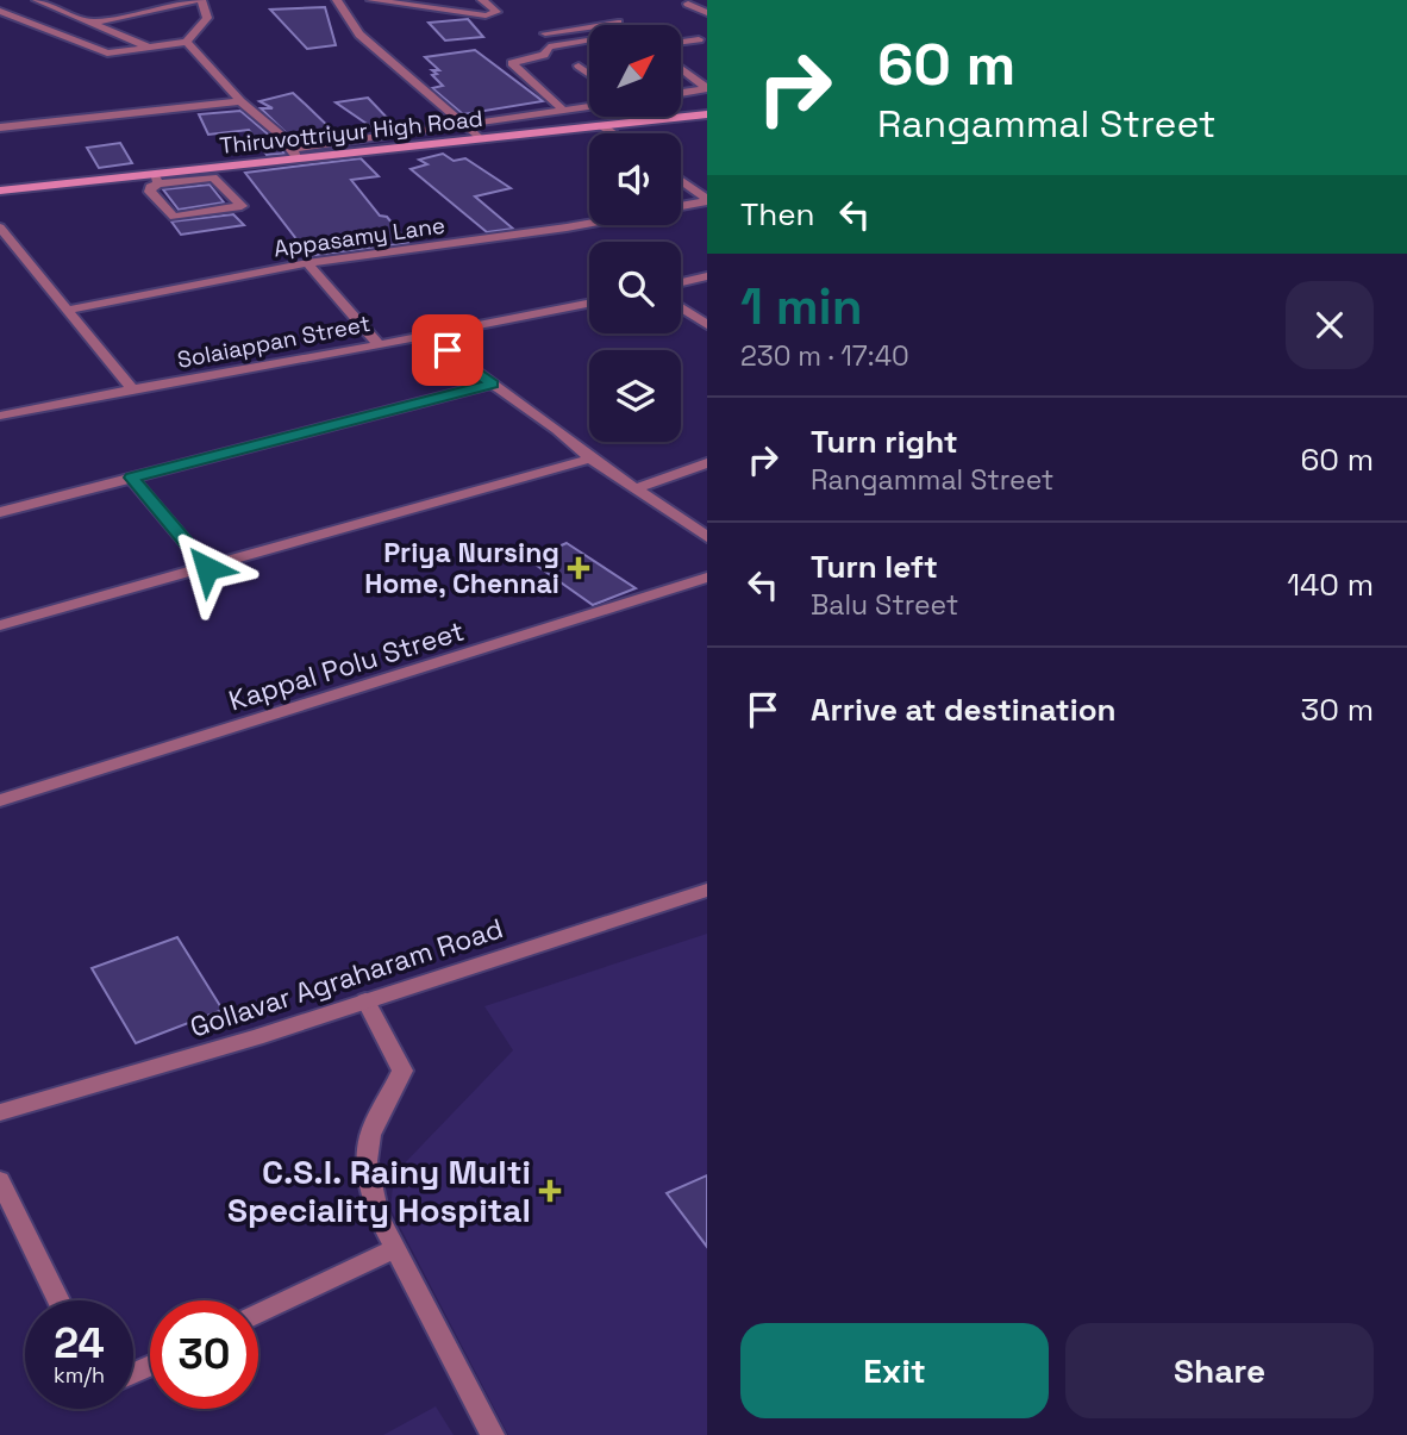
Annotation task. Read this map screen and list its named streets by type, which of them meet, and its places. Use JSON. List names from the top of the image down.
{
  "streets": {
    "main road": ["Thiruvottriyur High Road"],
    "street": [
      "Appasamy Lane",
      "Solaiappan Street",
      "Kappal Polu Street",
      "Gollavar Agraharam Road"
    ]
  },
  "places": {
    "health": ["Priya Nursing Home, Chennai", "C.S.I. Rainy Multi Speciality Hospital"]
  },
  "north": "top right",
  "page": {
    "turn": ["60 m", "Rangammal Street"],
    "then": "Then",
    "heading": ["1 min", "230 m · 17:40"],
    "list": [
      {
        "name": "Turn right",
        "note": "Rangammal Street",
        "value": "60 m"
      },
      {
        "name": "Turn left",
        "note": "Balu Street",
        "value": "140 m"
      },
      {
        "name": "Arrive at destination",
        "value": "30 m"
      }
    ],
    "speed": "24 km/h",
    "limit": "30",
    "buttons": ["Exit", "Share"]
  }
}
